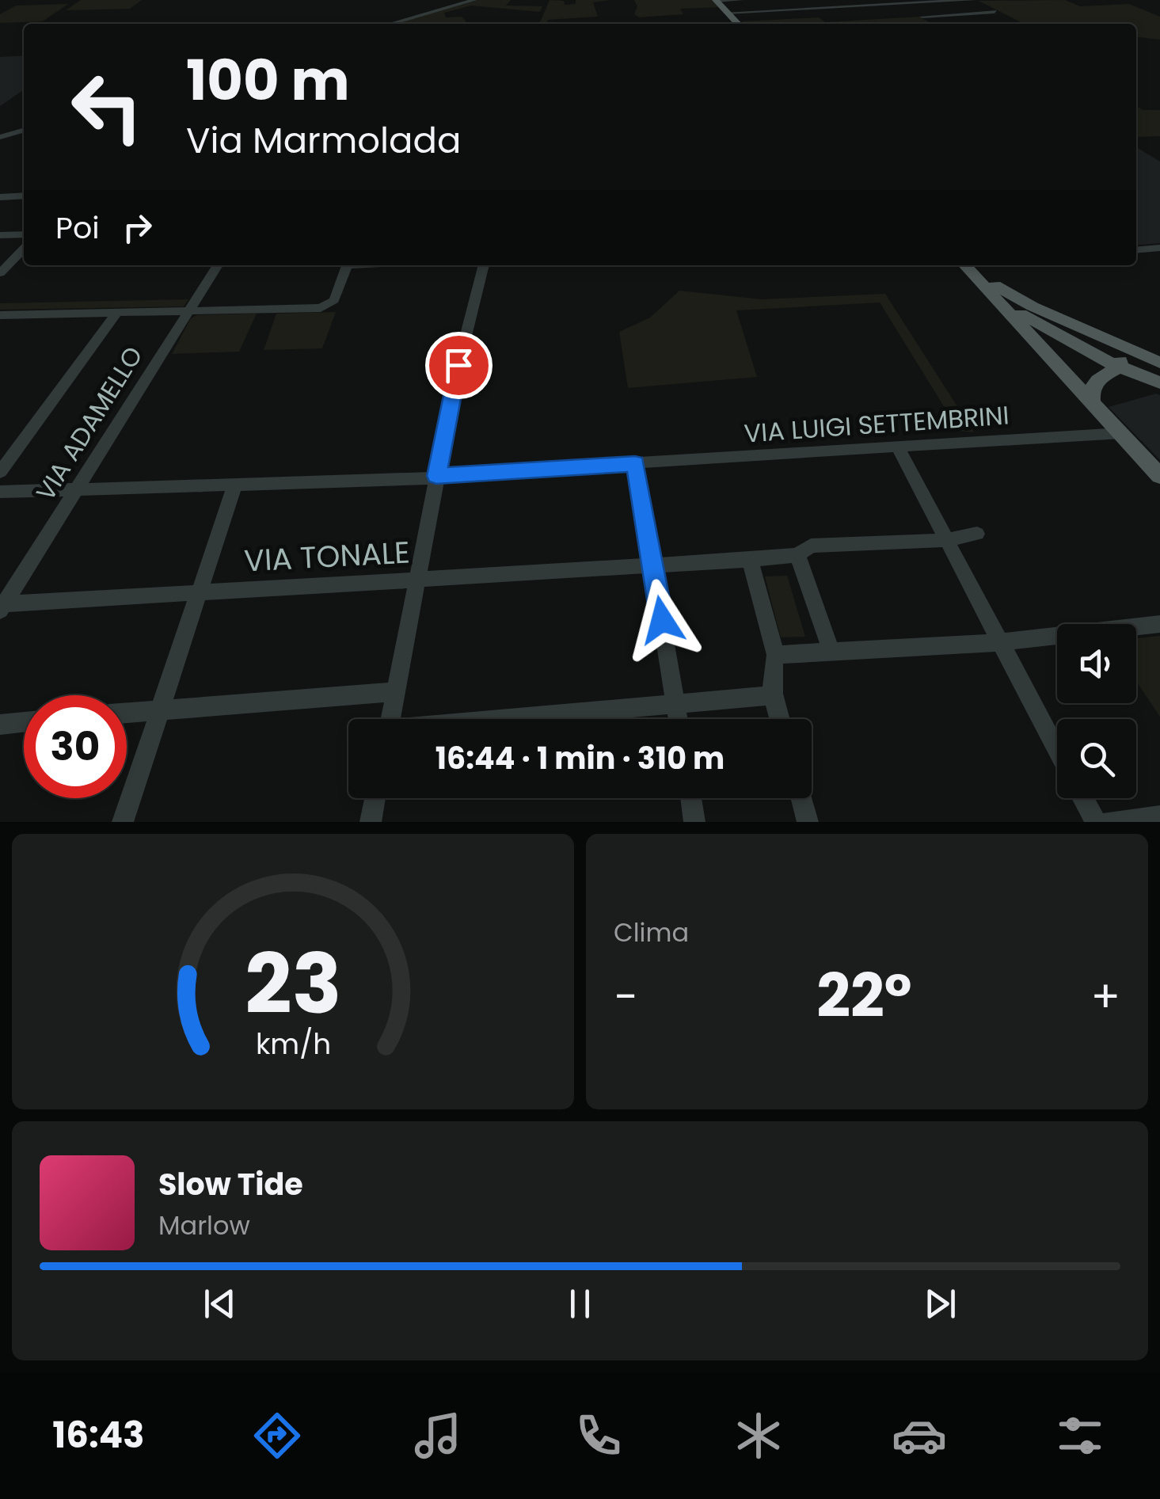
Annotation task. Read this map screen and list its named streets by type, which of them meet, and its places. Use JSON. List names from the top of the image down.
{
  "streets": {
    "street": ["VIA ADAMELLO", "VIA LUIGI SETTEMBRINI", "VIA TONALE"]
  },
  "crossings": [
    ["VIA ADAMELLO", "VIA LUIGI SETTEMBRINI"],
    ["VIA ADAMELLO", "VIA TONALE"]
  ],
  "page": {
    "turn": ["100 m", "Via Marmolada"],
    "then": "Poi",
    "limit": "30",
    "trip": "16:44 · 1 min · 310 m",
    "tile": "Clima",
    "heat": ["−", "22°", "+"],
    "song": ["Slow Tide", "Marlow"],
    "tabs": "16:43",
    "gauge": ["23", "km/h"]
  }
}
